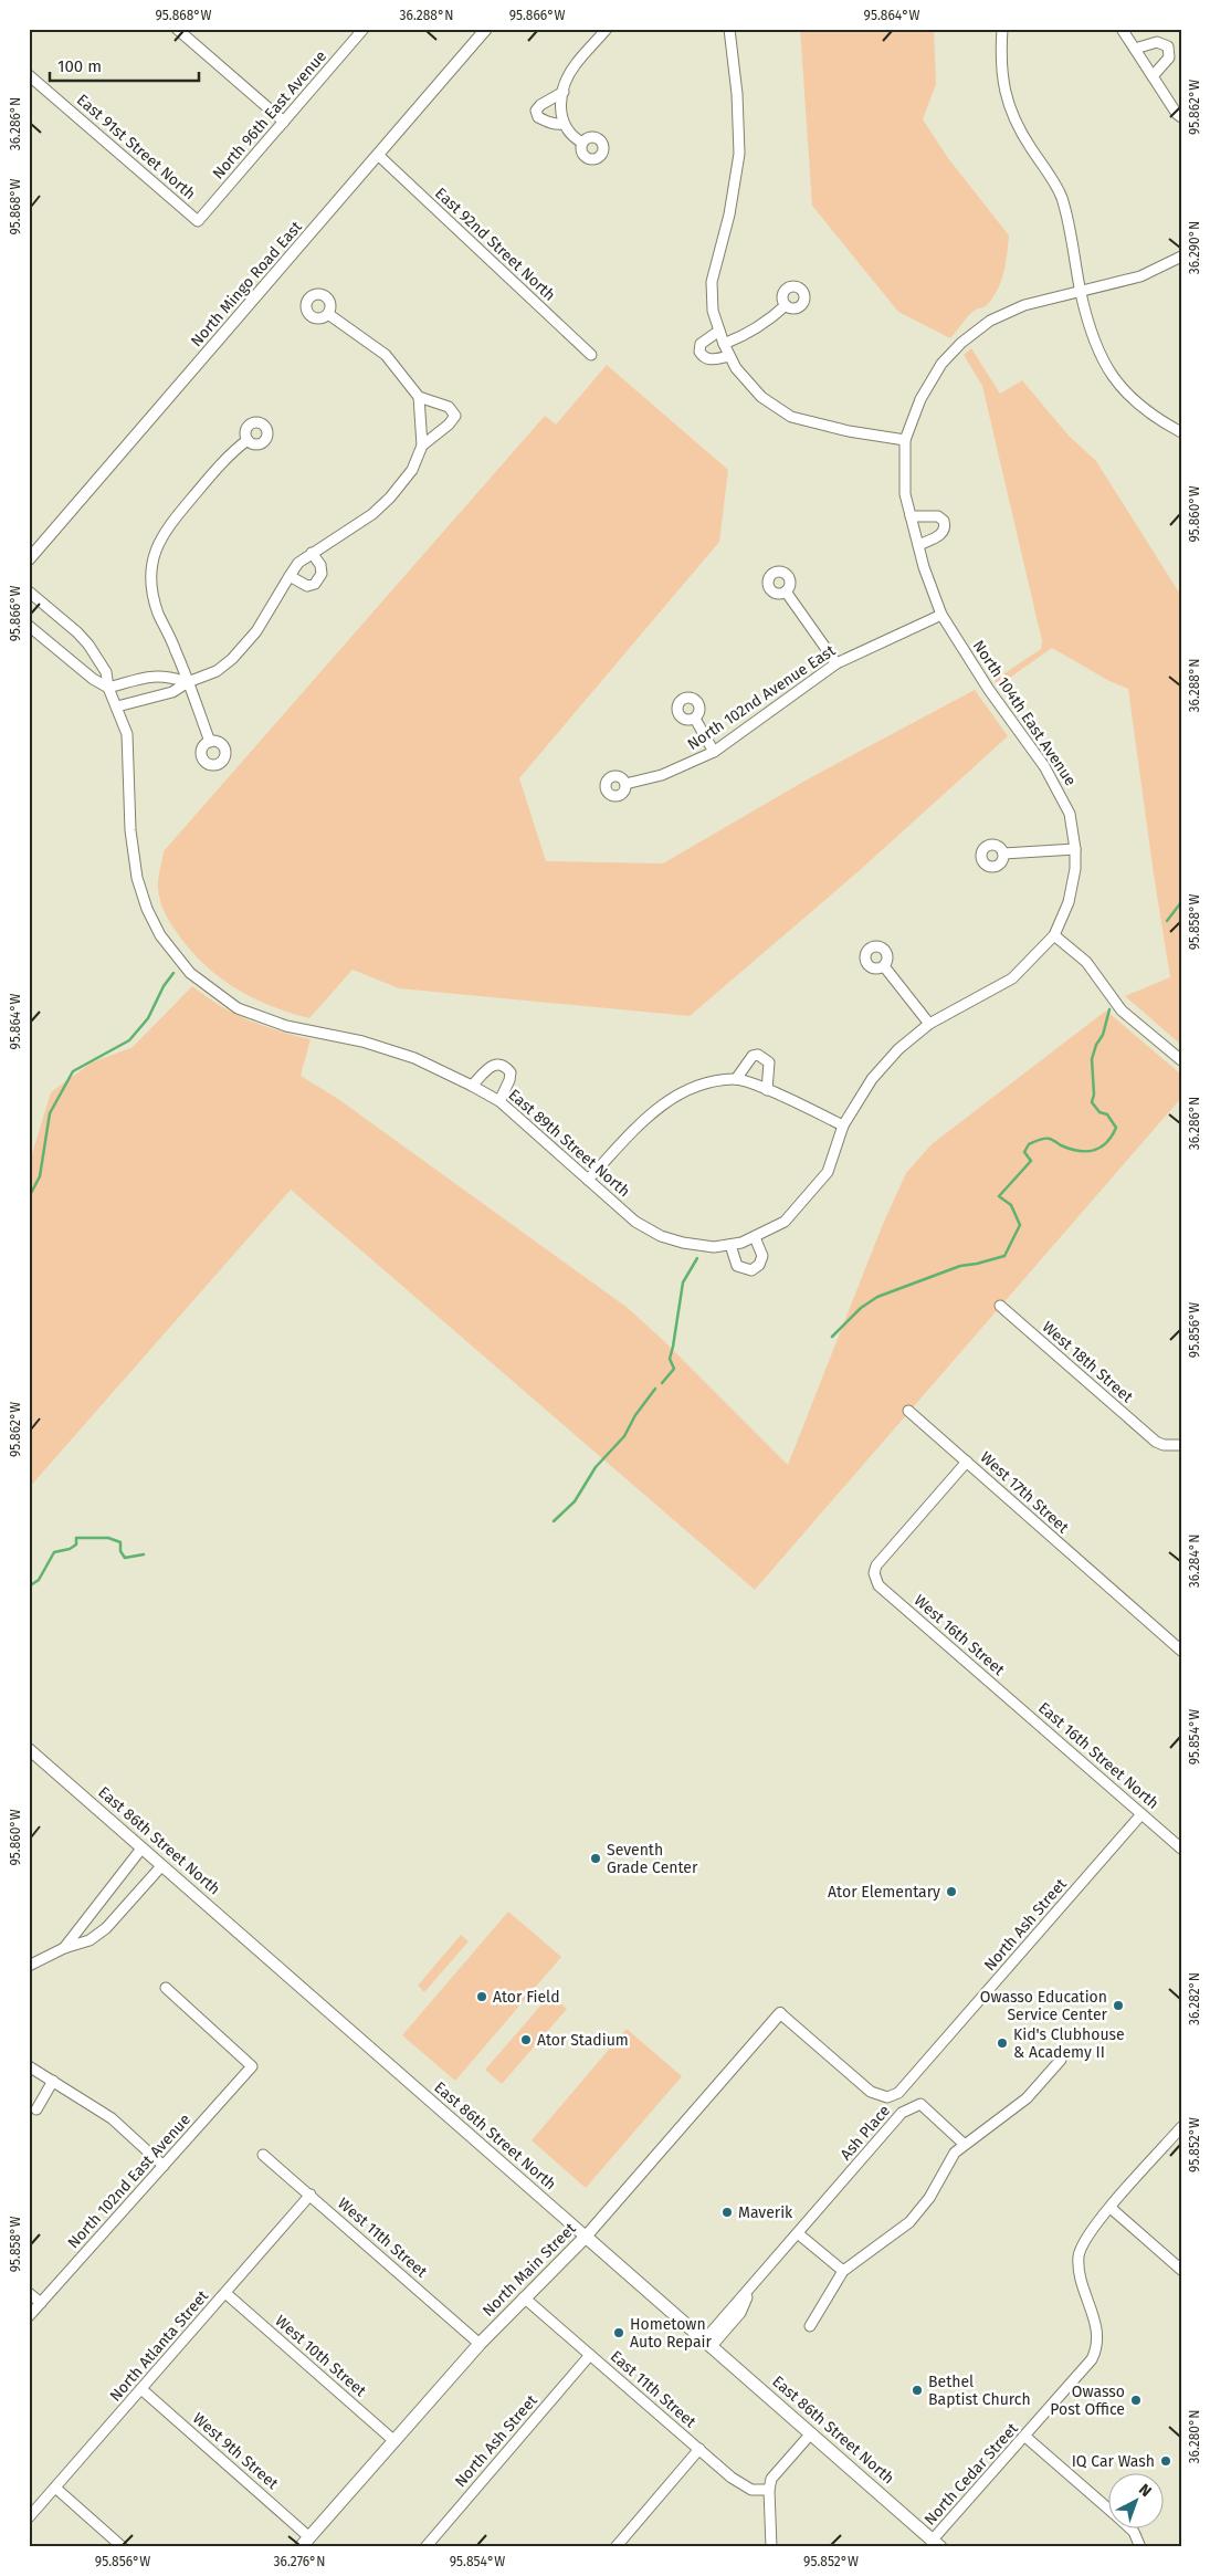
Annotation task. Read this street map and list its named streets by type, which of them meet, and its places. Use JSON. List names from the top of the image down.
{
  "streets": {
    "main road": ["East 86th Street North", "North Main Street"],
    "street": [
      "North 96th East Avenue",
      "East 91st Street North",
      "East 92nd Street North",
      "North Mingo Road East",
      "North 102nd Avenue East",
      "North 104th East Avenue",
      "East 89th Street North",
      "West 18th Street",
      "West 17th Street",
      "West 16th Street",
      "East 16th Street North",
      "North Ash Street",
      "Ash Place",
      "North 102nd East Avenue",
      "West 11th Street",
      "North Atlanta Street",
      "West 10th Street",
      "East 11th Street",
      "West 9th Street",
      "North Cedar Street"
    ]
  },
  "crossings": [
    ["North 96th East Avenue", "East 91st Street North"],
    ["East 92nd Street North", "North Mingo Road East"],
    ["North 102nd Avenue East", "North 104th East Avenue"],
    ["North 104th East Avenue", "East 89th Street North"],
    ["West 17th Street", "West 16th Street"],
    ["West 16th Street", "East 16th Street North"],
    ["East 16th Street North", "North Ash Street"],
    ["East 86th Street North", "Ash Place"],
    ["East 86th Street North", "North Main Street"],
    ["East 86th Street North", "North Cedar Street"],
    ["North Ash Street", "North Main Street"],
    ["North Ash Street", "East 11th Street"],
    ["West 11th Street", "North Main Street"],
    ["West 11th Street", "North Atlanta Street"],
    ["North Main Street", "West 10th Street"],
    ["North Main Street", "East 11th Street"],
    ["North Main Street", "West 9th Street"],
    ["North Atlanta Street", "West 10th Street"],
    ["North Atlanta Street", "West 9th Street"]
  ],
  "places": [
    "Seventh Grade Center",
    "Ator Elementary",
    "Ator Field",
    "Owasso Education Service Center",
    "Ator Stadium",
    "Kid's Clubhouse & Academy II",
    "Maverik",
    "Hometown Auto Repair",
    "Bethel Baptist Church",
    "Owasso Post Office",
    "IQ Car Wash"
  ],
  "scale_bar": "100 m",
  "north": "top right",
  "coordinates": [
    "95.868°W",
    "36.288°N",
    "95.866°W",
    "95.864°W",
    "95.862°W",
    "36.286°N",
    "36.290°N",
    "95.860°W",
    "95.858°W",
    "95.856°W",
    "36.284°N",
    "95.854°W",
    "36.282°N",
    "95.852°W",
    "36.280°N",
    "36.276°N"
  ]
}
